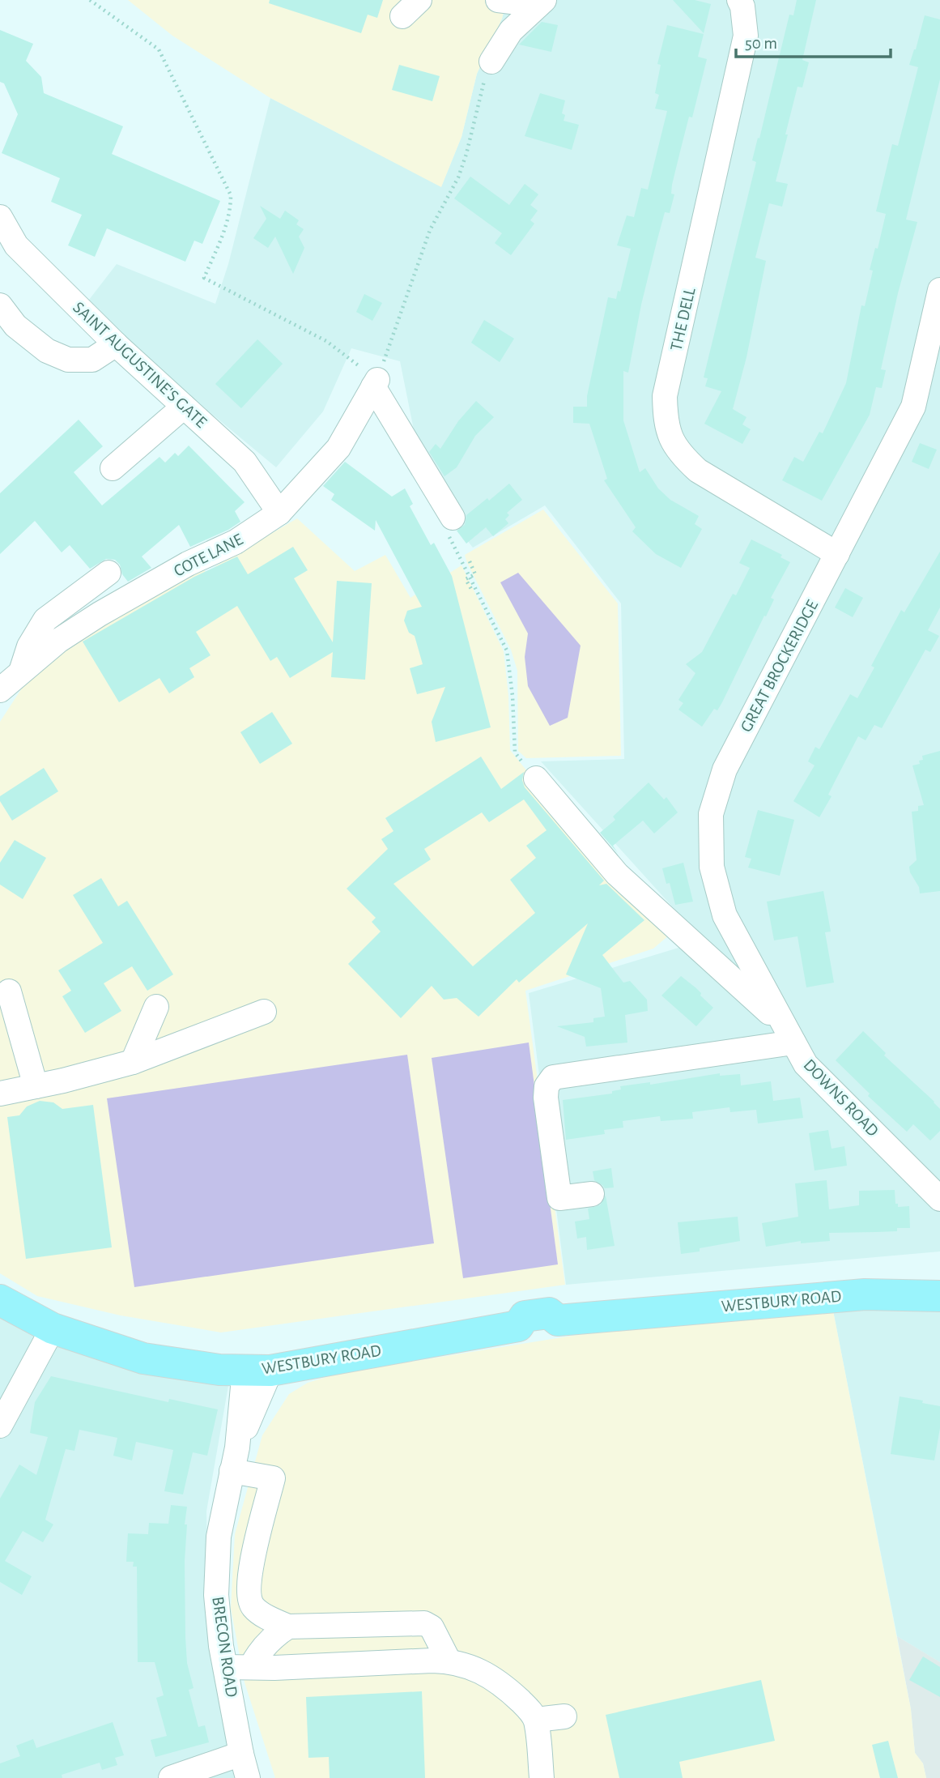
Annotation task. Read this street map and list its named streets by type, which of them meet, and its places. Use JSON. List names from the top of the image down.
{
  "streets": {
    "main road": ["WESTBURY ROAD"],
    "street": [
      "THE DELL",
      "SAINT AUGUSTINE'S GATE",
      "COTE LANE",
      "GREAT BROCKERIDGE",
      "DOWNS ROAD",
      "BRECON ROAD"
    ]
  },
  "crossings": [
    ["THE DELL", "GREAT BROCKERIDGE"],
    ["SAINT AUGUSTINE'S GATE", "COTE LANE"],
    ["GREAT BROCKERIDGE", "DOWNS ROAD"],
    ["WESTBURY ROAD", "BRECON ROAD"]
  ],
  "scale_bar": "50 m"
}
